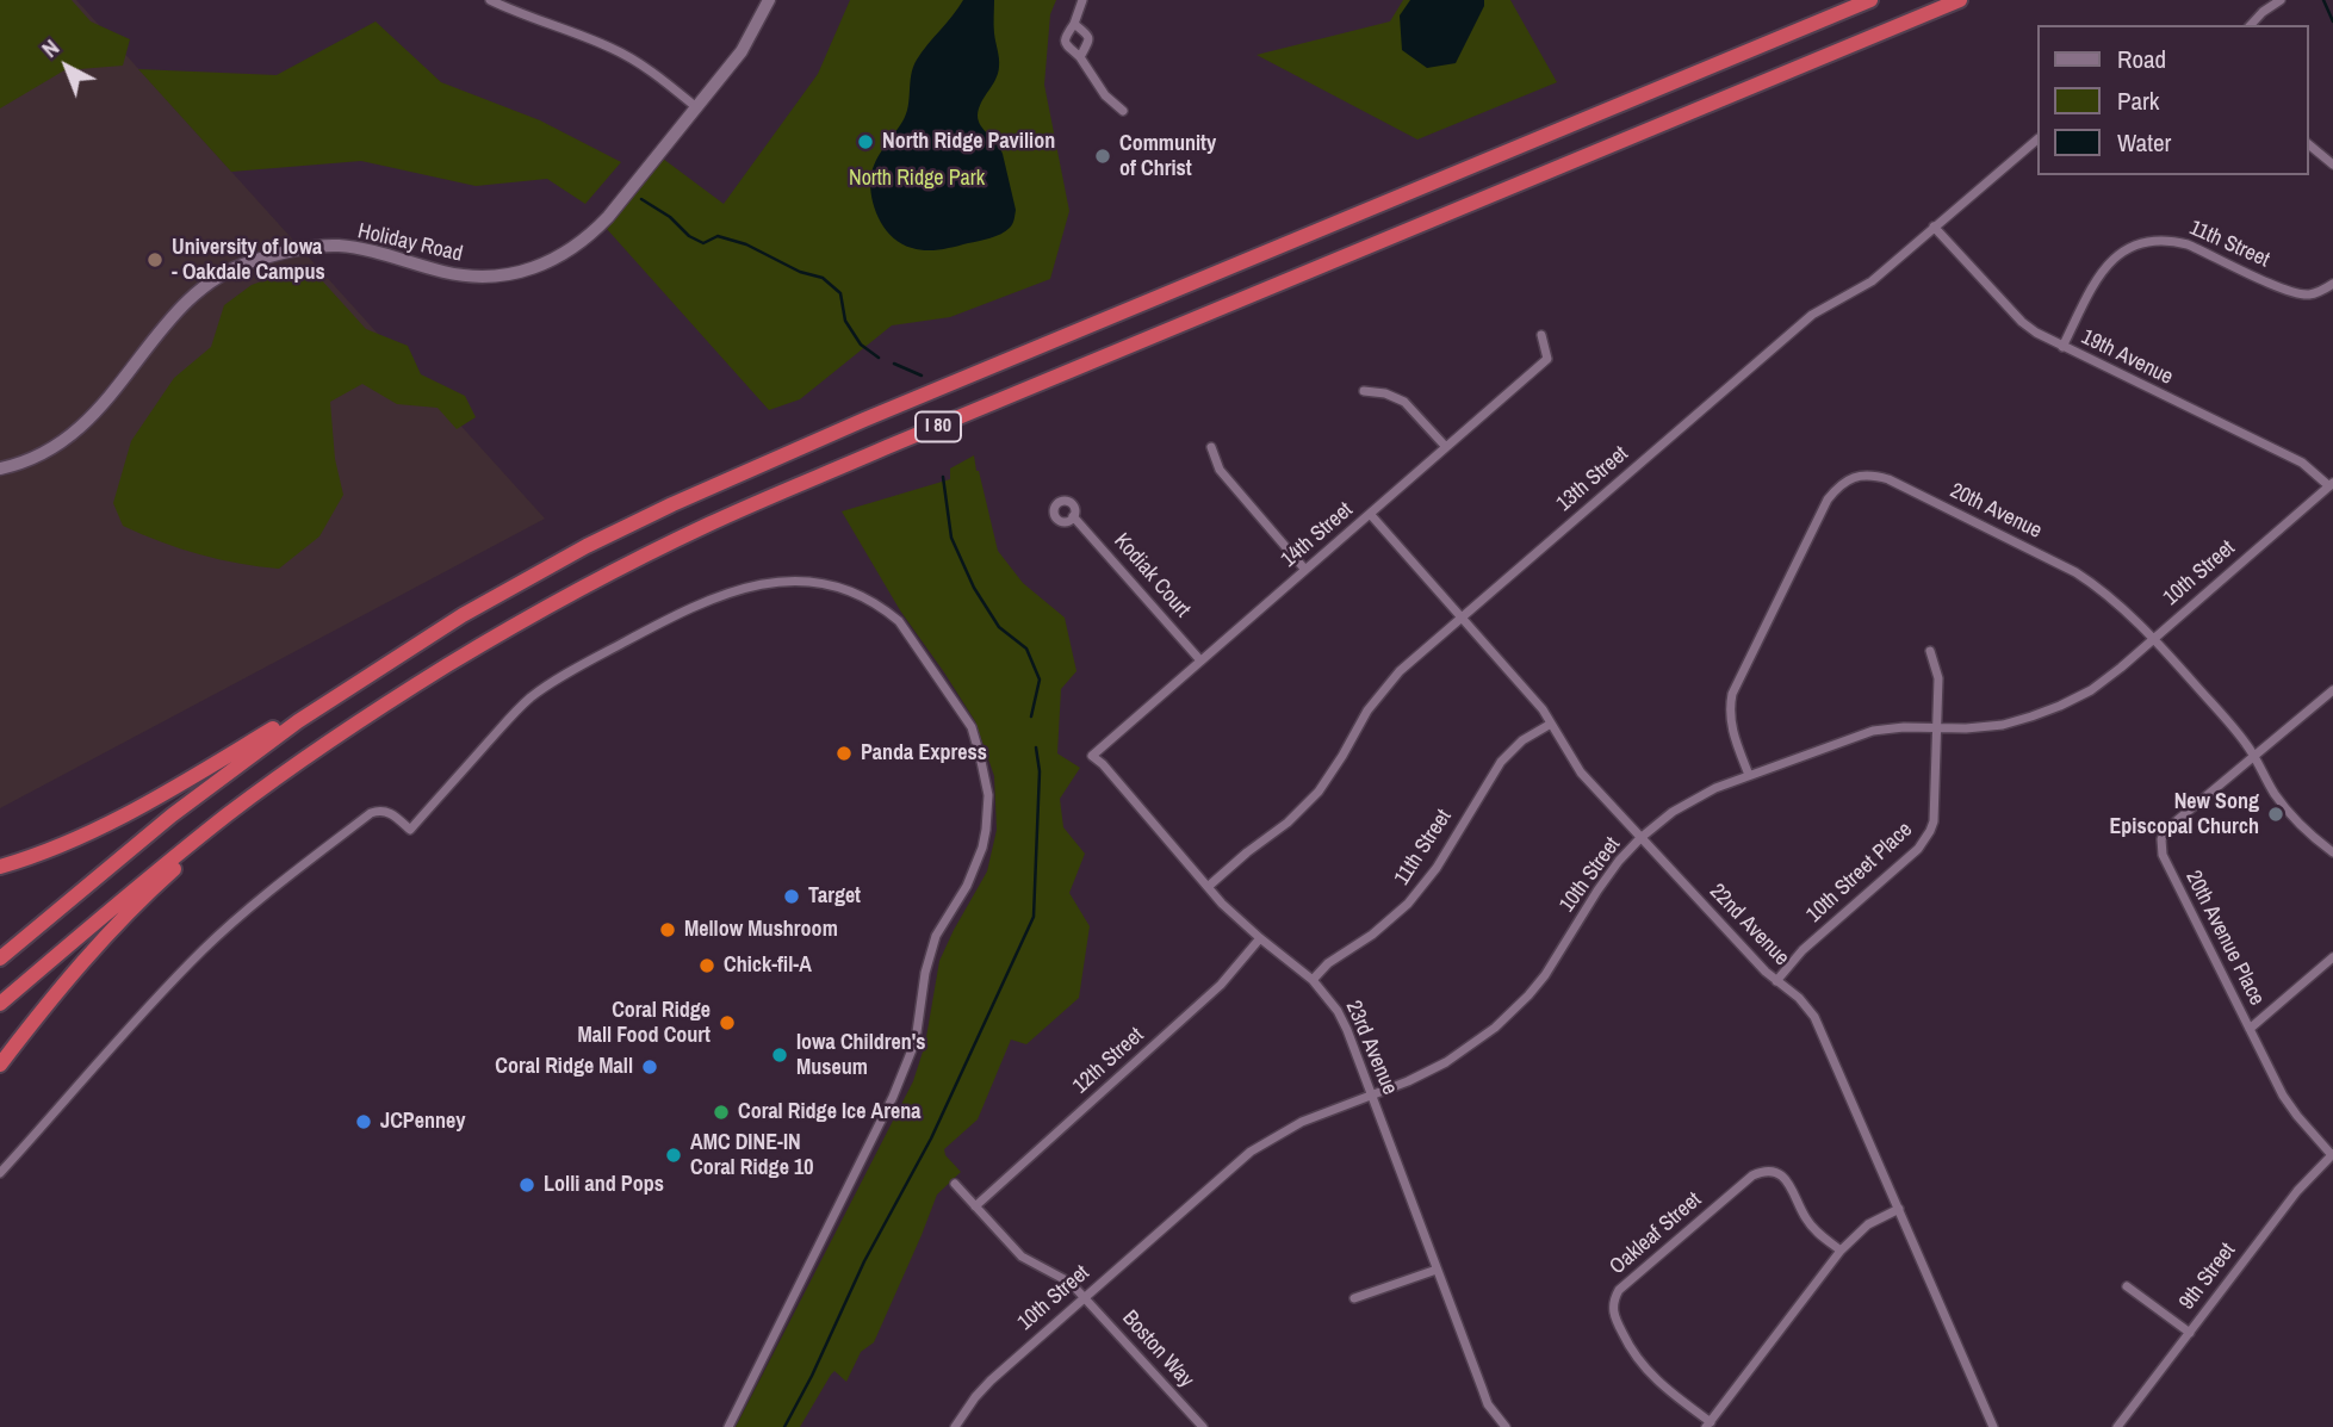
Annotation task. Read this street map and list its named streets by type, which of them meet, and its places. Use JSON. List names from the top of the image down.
{
  "streets": {
    "highway": ["I 80"],
    "street": [
      "Holiday Road",
      "11th Street",
      "19th Avenue",
      "13th Street",
      "20th Avenue",
      "14th Street",
      "10th Street",
      "Kodiak Court",
      "10th Street Place",
      "22nd Avenue",
      "20th Avenue Place",
      "23rd Avenue",
      "12th Street",
      "Oakleaf Street",
      "9th Street",
      "Boston Way"
    ]
  },
  "crossings": [
    ["11th Street", "19th Avenue"],
    ["11th Street", "22nd Avenue"],
    ["11th Street", "23rd Avenue"],
    ["19th Avenue", "13th Street"],
    ["19th Avenue", "10th Street"],
    ["13th Street", "22nd Avenue"],
    ["13th Street", "23rd Avenue"],
    ["20th Avenue", "10th Street"],
    ["20th Avenue", "20th Avenue Place"],
    ["14th Street", "Kodiak Court"],
    ["14th Street", "22nd Avenue"],
    ["14th Street", "23rd Avenue"],
    ["10th Street", "10th Street Place"],
    ["10th Street", "22nd Avenue"],
    ["10th Street", "23rd Avenue"],
    ["10th Street", "Boston Way"],
    ["10th Street Place", "22nd Avenue"],
    ["20th Avenue Place", "9th Street"],
    ["23rd Avenue", "12th Street"],
    ["12th Street", "Boston Way"]
  ],
  "parks": ["North Ridge Park"],
  "places": [
    "North Ridge Pavilion",
    "Community of Christ",
    "University of Iowa - Oakdale Campus",
    "Panda Express",
    "New Song Episcopal Church",
    "Target",
    "Mellow Mushroom",
    "Chick-fil-A",
    "Coral Ridge Mall Food Court",
    "Iowa Children's Museum",
    "Coral Ridge Mall",
    "Coral Ridge Ice Arena",
    "JCPenney",
    "AMC DINE-IN Coral Ridge 10",
    "Lolli and Pops"
  ],
  "legend": ["Road", "Park", "Water"],
  "north": "top left"
}
